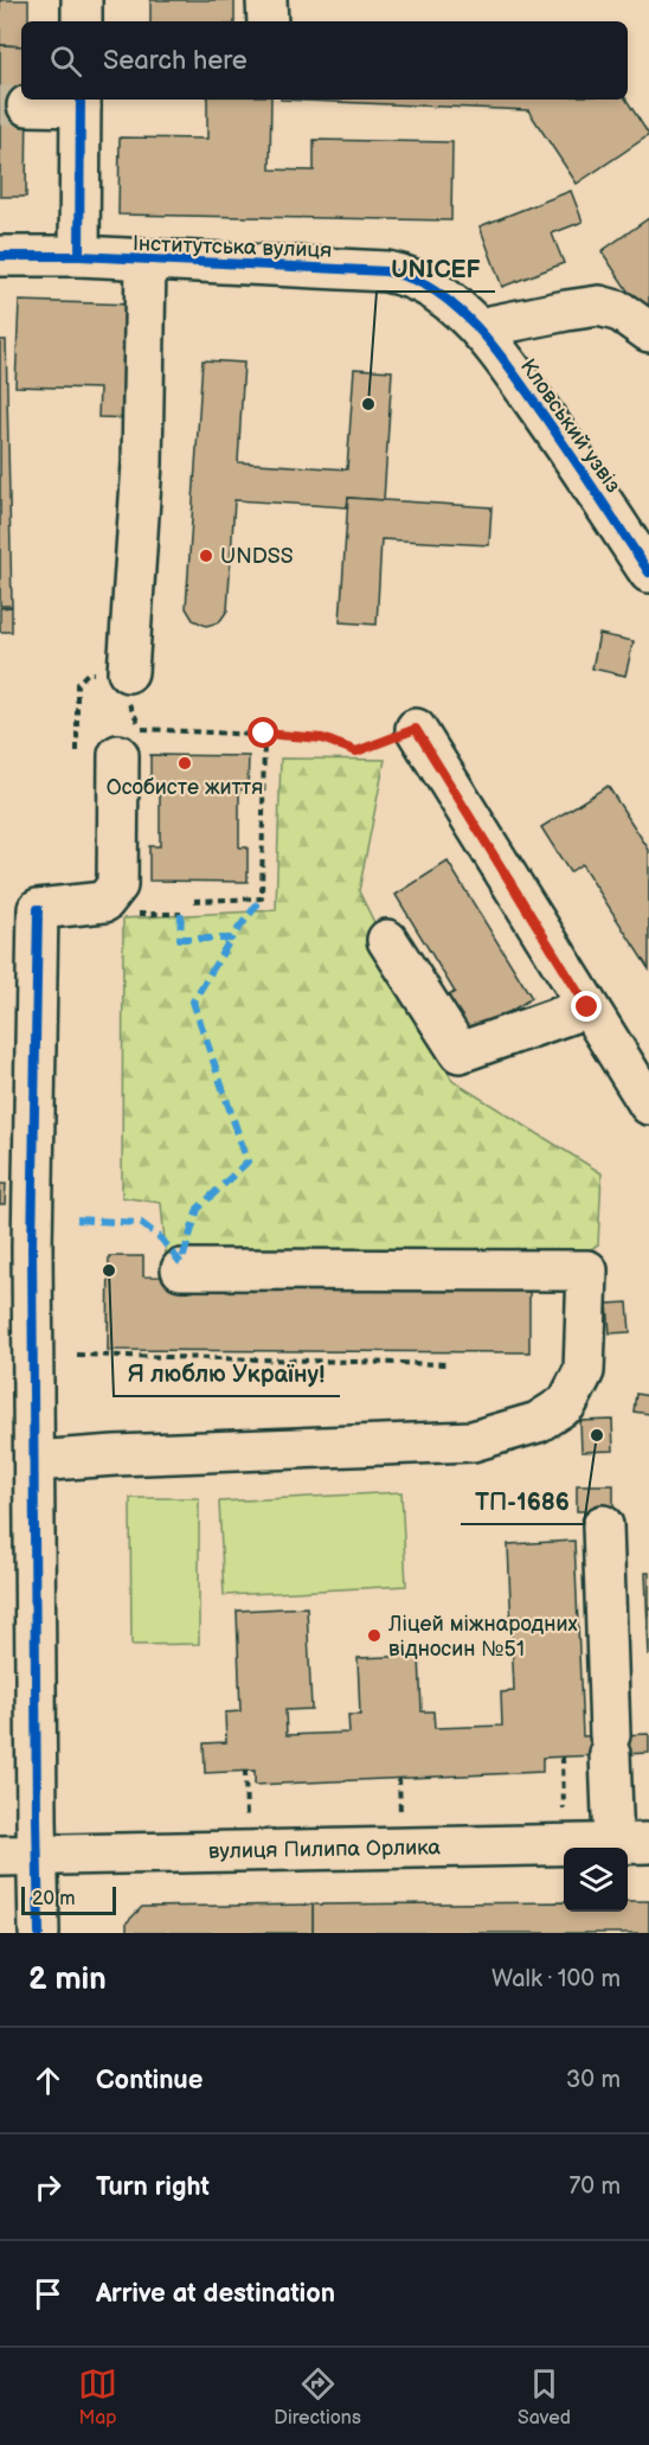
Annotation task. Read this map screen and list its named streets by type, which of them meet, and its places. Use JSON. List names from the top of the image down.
{
  "streets": {
    "street": ["Інститутська вулиця", "Кловський узвіз", "вулиця Пилипа Орлика"]
  },
  "crossings": [
    ["Інститутська вулиця", "Кловський узвіз"]
  ],
  "places": [
    "UNICEF",
    "UNDSS",
    "Особисте життя",
    "Я люблю Україну!",
    "ТП-1686",
    "Ліцей міжнародних відносин №51"
  ],
  "scale_bar": "20 m",
  "page": {
    "search": "Search here",
    "scale": "20 m",
    "heading": ["2 min", "Walk · 100 m"],
    "list": [
      ["Continue", "30 m"],
      ["Turn right", "70 m"],
      "Arrive at destination"
    ],
    "nav": ["Map", "Directions", "Saved"]
  }
}
